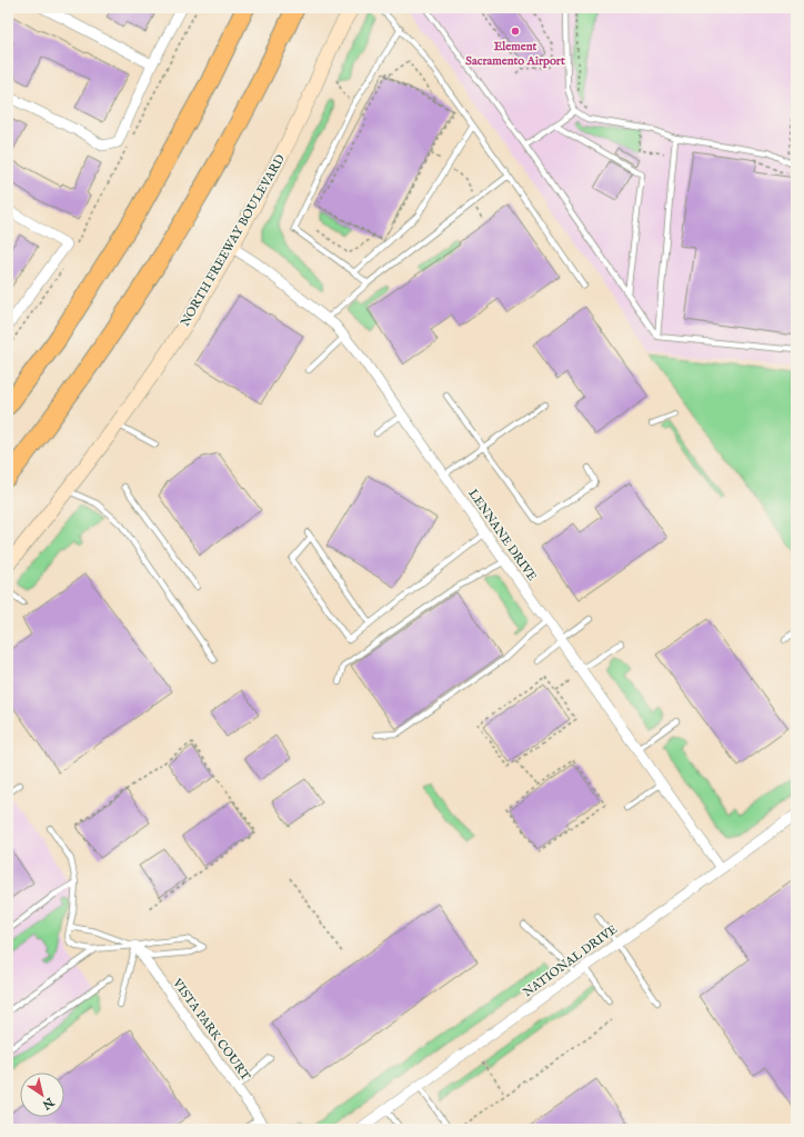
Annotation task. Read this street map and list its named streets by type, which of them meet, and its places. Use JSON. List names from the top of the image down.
{
  "streets": {
    "street": [
      "NORTH FREEWAY BOULEVARD",
      "LENNANE DRIVE",
      "NATIONAL DRIVE",
      "VISTA PARK COURT"
    ]
  },
  "crossings": [
    ["NORTH FREEWAY BOULEVARD", "LENNANE DRIVE"],
    ["LENNANE DRIVE", "NATIONAL DRIVE"]
  ],
  "places": ["Element Sacramento Airport"],
  "north": "bottom right"
}
